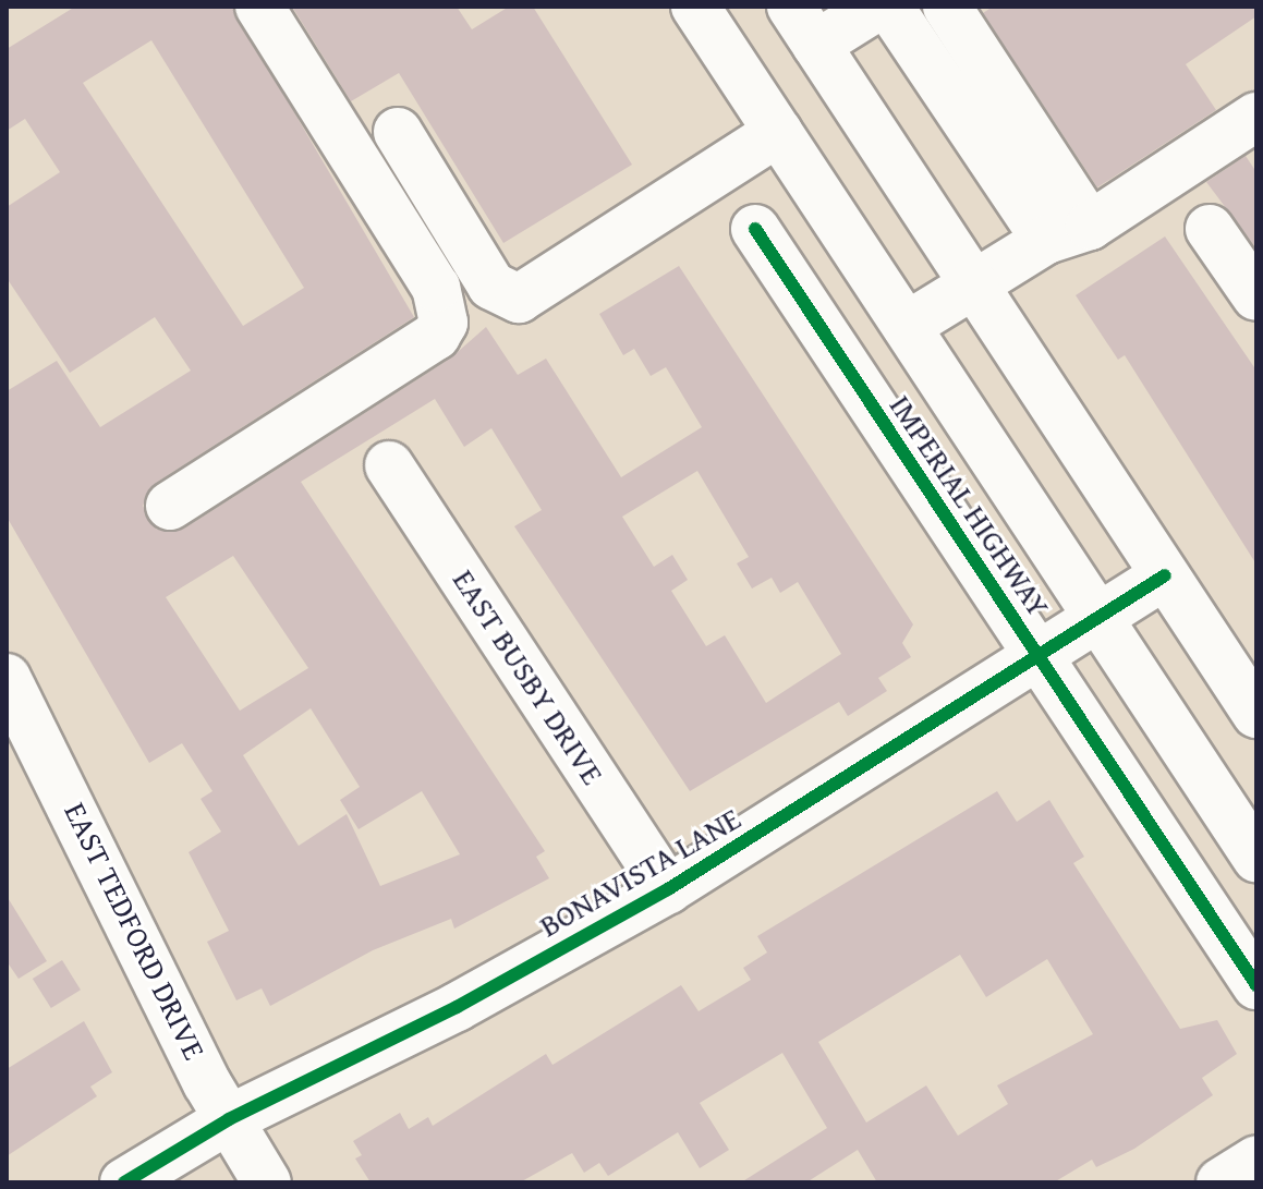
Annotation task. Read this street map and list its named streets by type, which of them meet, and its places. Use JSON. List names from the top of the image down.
{
  "streets": {
    "street": [
      "IMPERIAL HIGHWAY",
      "EAST BUSBY DRIVE",
      "BONAVISTA LANE",
      "EAST TEDFORD DRIVE"
    ]
  },
  "crossings": [
    ["IMPERIAL HIGHWAY", "BONAVISTA LANE"],
    ["EAST BUSBY DRIVE", "BONAVISTA LANE"],
    ["BONAVISTA LANE", "EAST TEDFORD DRIVE"]
  ]
}
